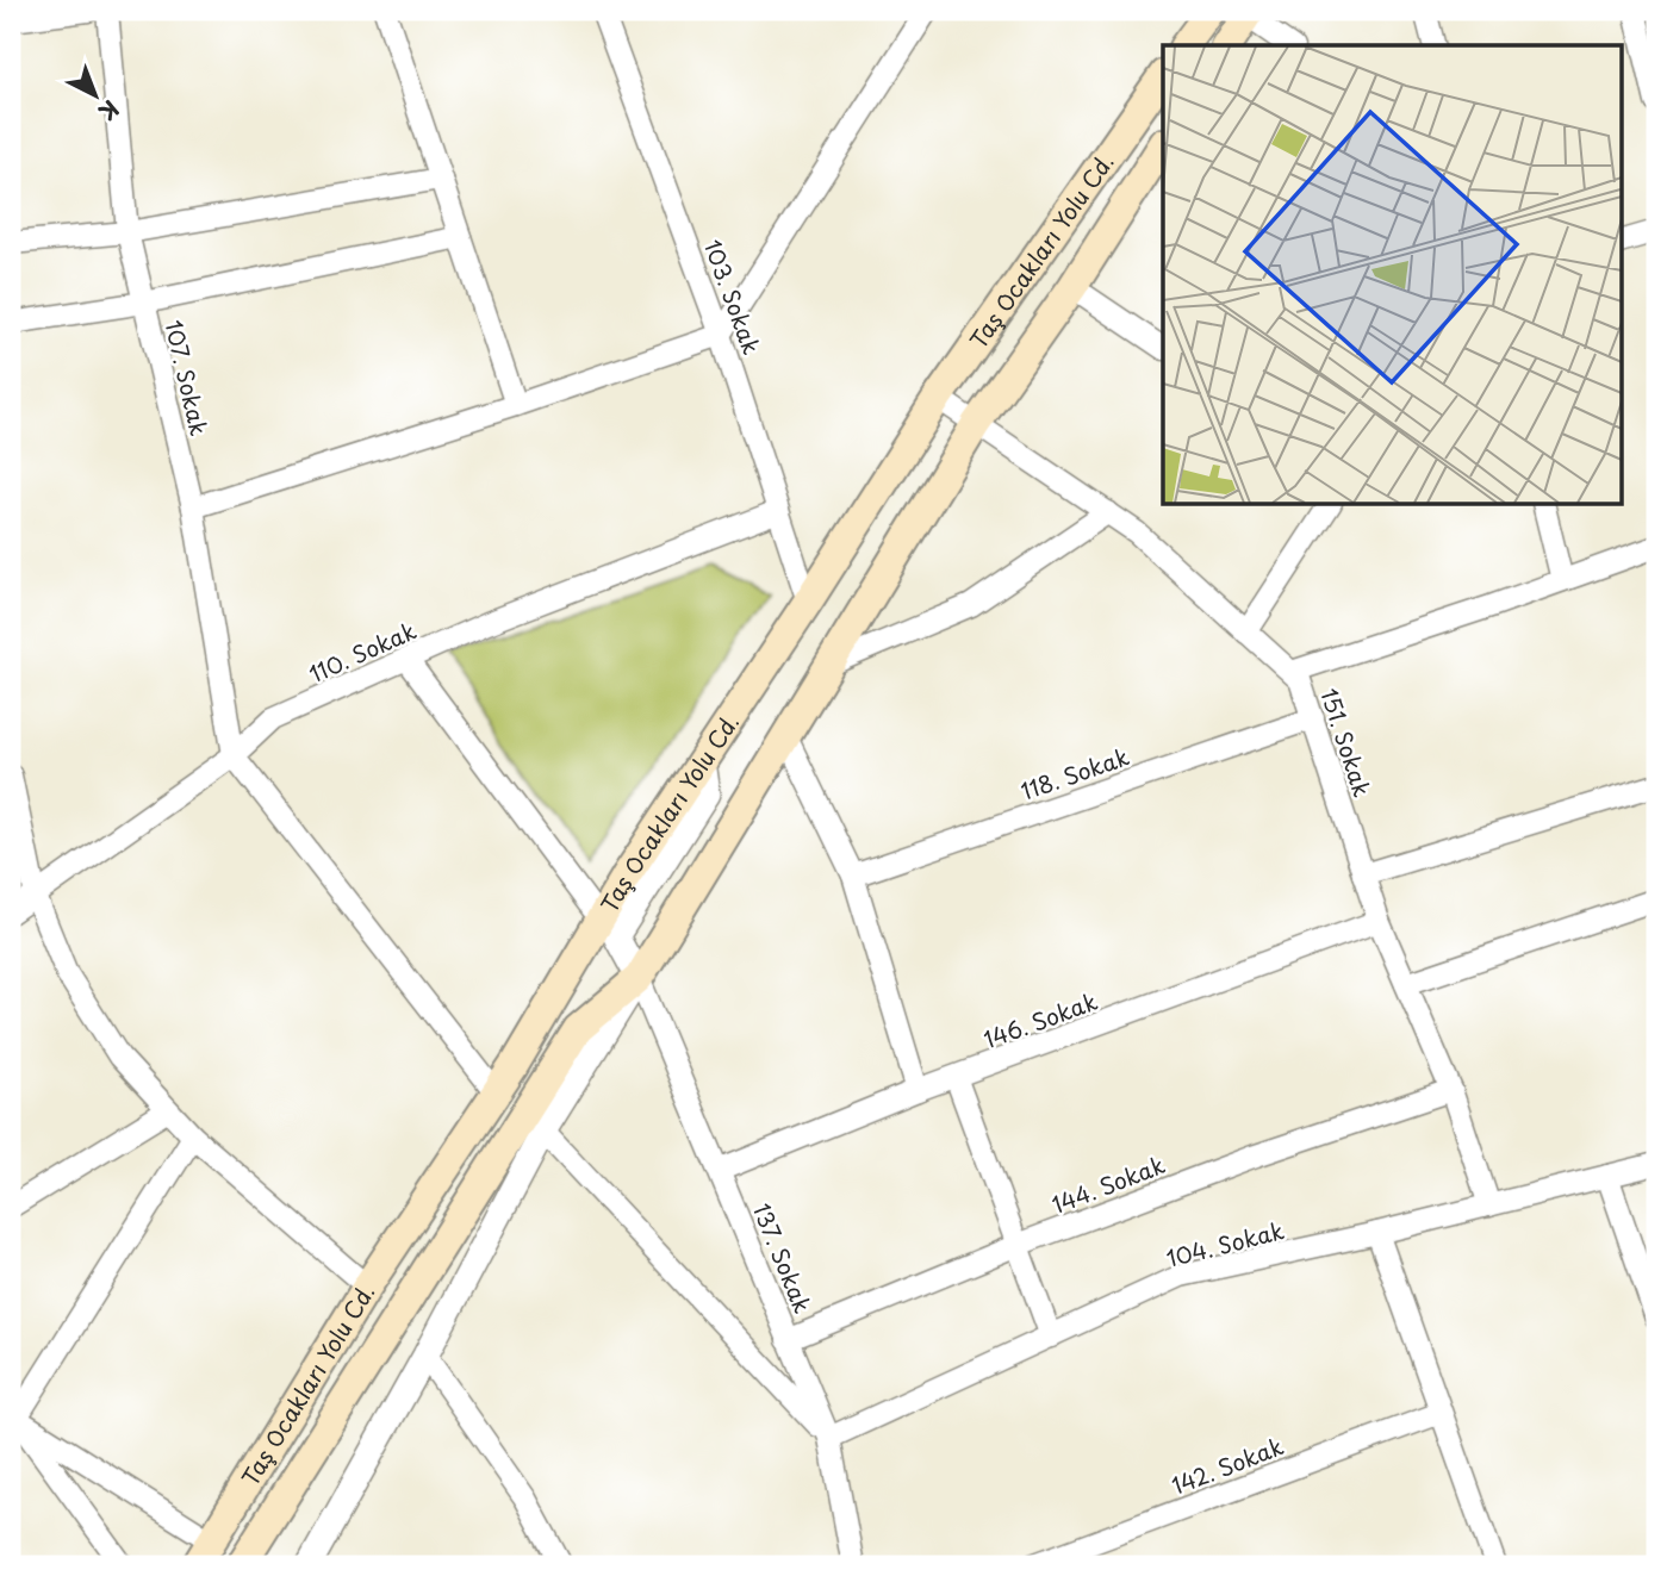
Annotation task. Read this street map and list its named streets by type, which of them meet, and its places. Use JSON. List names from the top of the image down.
{
  "streets": {
    "main road": ["Taş Ocakları Yolu Cd."],
    "street": [
      "103. Sokak",
      "107. Sokak",
      "110. Sokak",
      "151. Sokak",
      "118. Sokak",
      "146. Sokak",
      "144. Sokak",
      "104. Sokak",
      "137. Sokak",
      "142. Sokak"
    ]
  },
  "crossings": [
    ["Taş Ocakları Yolu Cd.", "103. Sokak"],
    ["Taş Ocakları Yolu Cd.", "151. Sokak"],
    ["Taş Ocakları Yolu Cd.", "137. Sokak"],
    ["103. Sokak", "110. Sokak"],
    ["107. Sokak", "110. Sokak"],
    ["151. Sokak", "118. Sokak"],
    ["151. Sokak", "146. Sokak"],
    ["151. Sokak", "144. Sokak"],
    ["151. Sokak", "104. Sokak"],
    ["146. Sokak", "137. Sokak"],
    ["144. Sokak", "137. Sokak"],
    ["104. Sokak", "137. Sokak"]
  ],
  "north": "bottom right"
}
